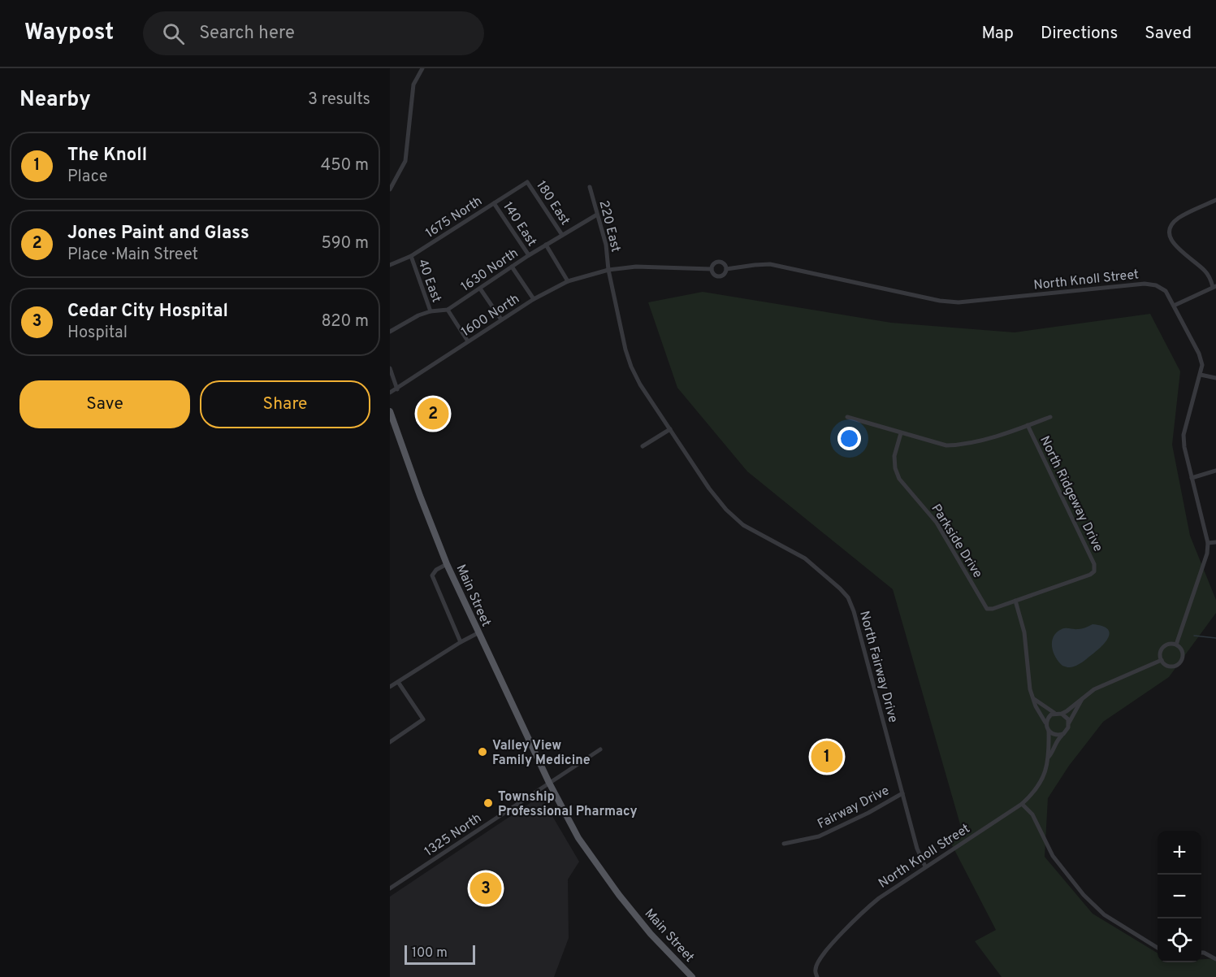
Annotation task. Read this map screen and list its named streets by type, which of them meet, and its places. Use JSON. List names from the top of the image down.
{
  "streets": {
    "main road": ["Main Street"],
    "street": [
      "180 East",
      "1675 North",
      "140 East",
      "220 East",
      "1630 North",
      "North Knoll Street",
      "40 East",
      "1600 North",
      "North Ridgeway Drive",
      "Parkside Drive",
      "North Fairway Drive",
      "Fairway Drive",
      "1325 North"
    ]
  },
  "crossings": [
    ["180 East", "1675 North"],
    ["180 East", "1630 North"],
    ["1675 North", "140 East"],
    ["1675 North", "40 East"],
    ["140 East", "1630 North"],
    ["220 East", "1630 North"],
    ["220 East", "North Knoll Street"],
    ["220 East", "1600 North"],
    ["220 East", "North Fairway Drive"],
    ["1630 North", "40 East"],
    ["North Knoll Street", "1600 North"],
    ["North Knoll Street", "North Ridgeway Drive"],
    ["North Knoll Street", "Parkside Drive"],
    ["North Knoll Street", "North Fairway Drive"],
    ["1600 North", "North Fairway Drive"],
    ["North Ridgeway Drive", "Parkside Drive"],
    ["Main Street", "1325 North"],
    ["North Fairway Drive", "Fairway Drive"]
  ],
  "places": ["Valley View Family Medicine", "Township Professional Pharmacy"],
  "scale_bar": "100 m",
  "page": {
    "header": "Waypost",
    "search": "Search here",
    "nav": ["Map", "Directions", "Saved"],
    "heading": ["Nearby", "3 results"],
    "list": [
      {
        "mark": "1",
        "name": "The Knoll",
        "note": "Place",
        "value": "450 m"
      },
      {
        "mark": "2",
        "name": "Jones Paint and Glass",
        "note": "Place · Main Street",
        "value": "590 m"
      },
      {
        "mark": "3",
        "name": "Cedar City Hospital",
        "note": "Hospital",
        "value": "820 m"
      }
    ],
    "buttons": ["Save", "Share"],
    "pins": ["2", "1", "3"],
    "map_buttons": ["+", "−"],
    "scale": "100 m"
  }
}
